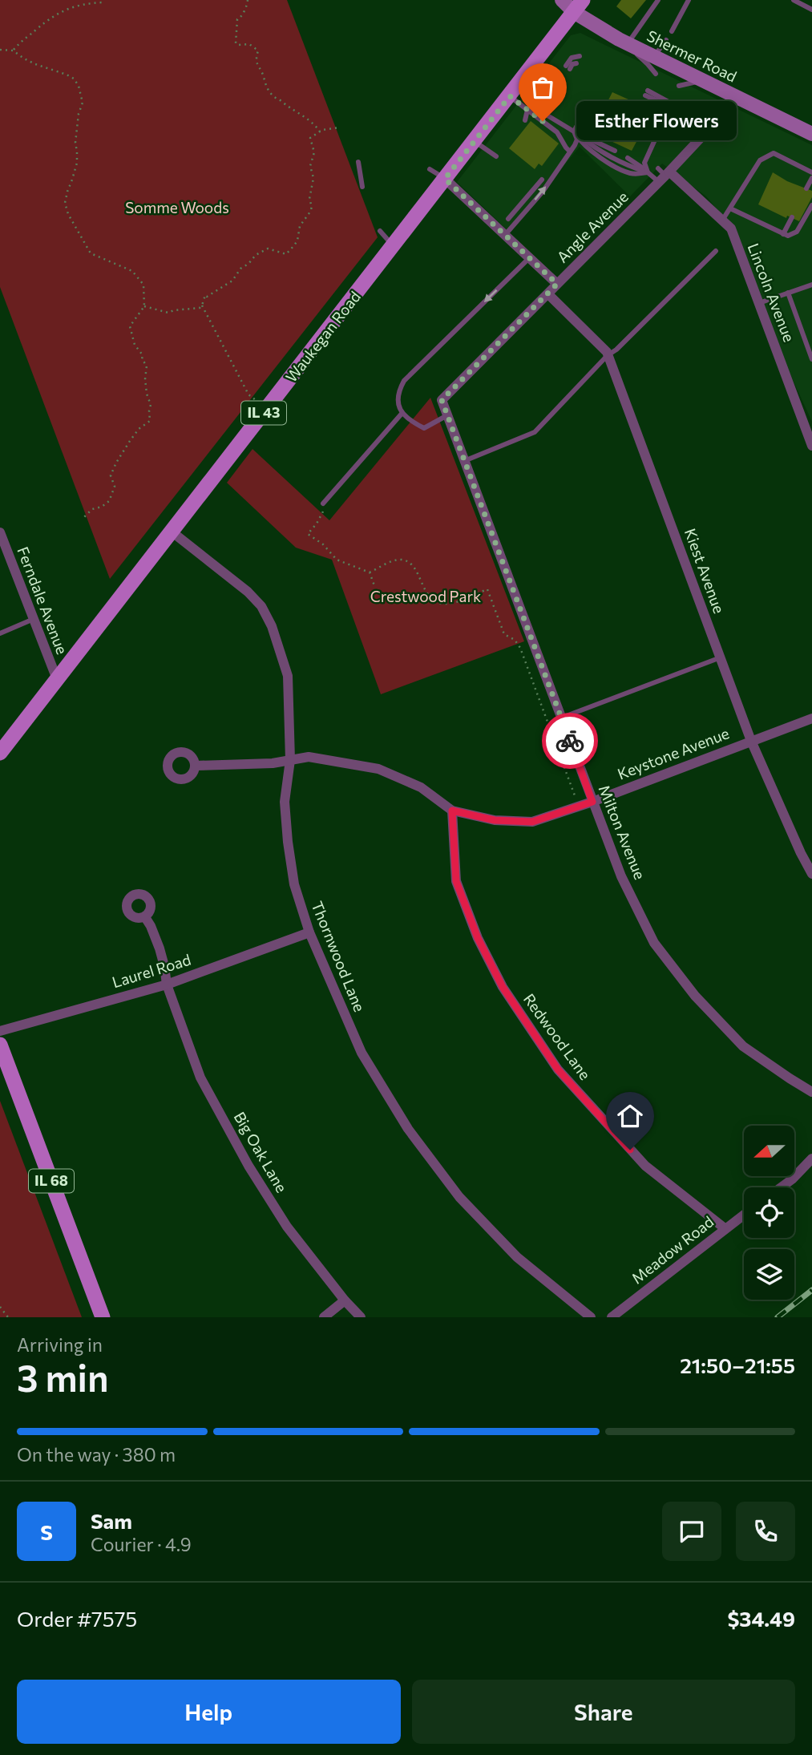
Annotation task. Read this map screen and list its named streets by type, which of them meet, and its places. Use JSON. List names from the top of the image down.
{
  "streets": {
    "main road": [
      "Shermer Road",
      "Waukegan Road",
      "IL 43",
      "IL 68"
    ],
    "street": [
      "Angle Avenue",
      "Lincoln Avenue",
      "Kiest Avenue",
      "Ferndale Avenue",
      "Keystone Avenue",
      "Milton Avenue",
      "Thornwood Lane",
      "Laurel Road",
      "Redwood Lane",
      "Big Oak Lane",
      "Meadow Road"
    ]
  },
  "crossings": [
    ["Shermer Road", "Angle Avenue"],
    ["Shermer Road", "Waukegan Road"],
    ["Angle Avenue", "Lincoln Avenue"],
    ["Angle Avenue", "Kiest Avenue"],
    ["Angle Avenue", "Milton Avenue"],
    ["Waukegan Road", "Ferndale Avenue"],
    ["Waukegan Road", "Thornwood Lane"],
    ["Kiest Avenue", "Keystone Avenue"],
    ["Keystone Avenue", "Milton Avenue"],
    ["Keystone Avenue", "Thornwood Lane"],
    ["Keystone Avenue", "Redwood Lane"],
    ["Thornwood Lane", "Laurel Road"],
    ["Laurel Road", "Big Oak Lane"],
    ["Redwood Lane", "Meadow Road"]
  ],
  "parks": ["Somme Woods", "Crestwood Park"],
  "places": ["Esther Flowers"],
  "north": "left",
  "page": {
    "bubble": "Esther Flowers",
    "heading": ["3 min", "Arriving in", "21:50–21:55"],
    "panel": [
      "Sam",
      "Courier · 4.9",
      "Order #7575",
      "$34.49"
    ],
    "bar": "On the way · 380 m",
    "round": "S",
    "buttons": ["Help", "Share"]
  }
}
